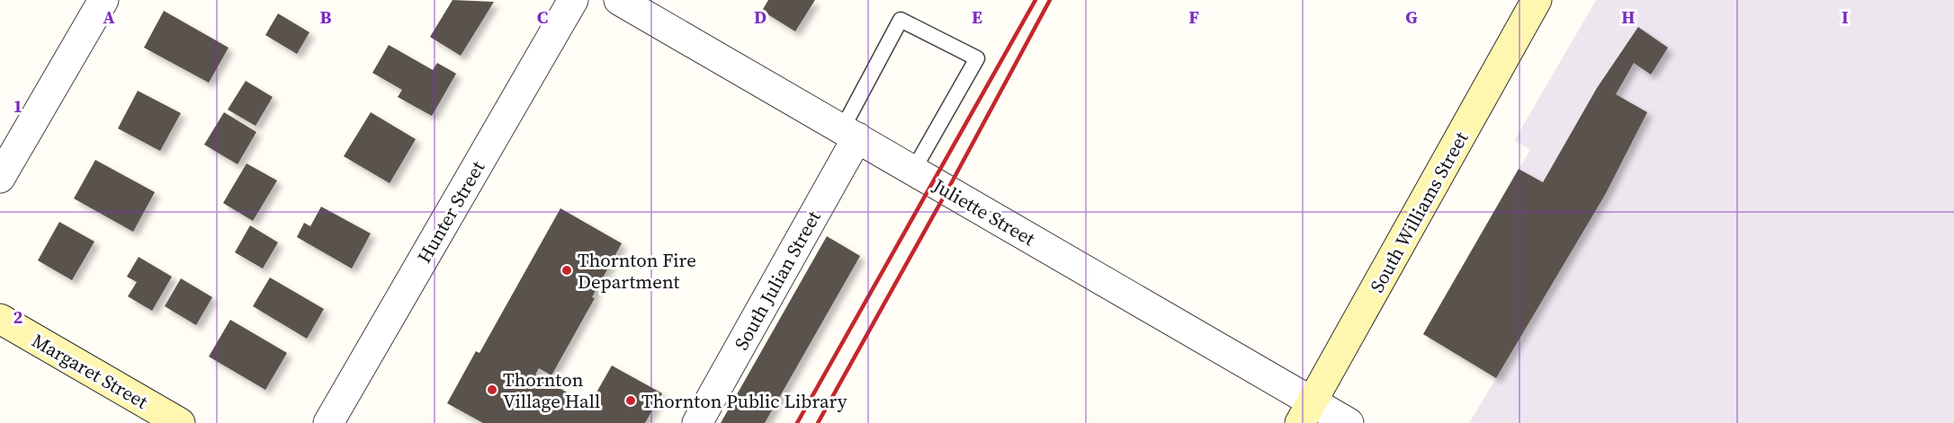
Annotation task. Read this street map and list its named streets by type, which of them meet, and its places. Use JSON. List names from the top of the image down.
{
  "streets": {
    "street": [
      "Hunter Street",
      "Juliette Street",
      "South Williams Street",
      "South Julian Street",
      "Margaret Street"
    ]
  },
  "crossings": [
    ["Juliette Street", "South Williams Street"],
    ["Juliette Street", "South Julian Street"]
  ],
  "places": ["Thornton Fire Department", "Thornton Village Hall", "Thornton Public Library"],
  "grid": {
    "columns": [
      "A",
      "B",
      "C",
      "D",
      "E",
      "F",
      "G",
      "H",
      "I"
    ],
    "rows": ["1", "2"]
  }
}
